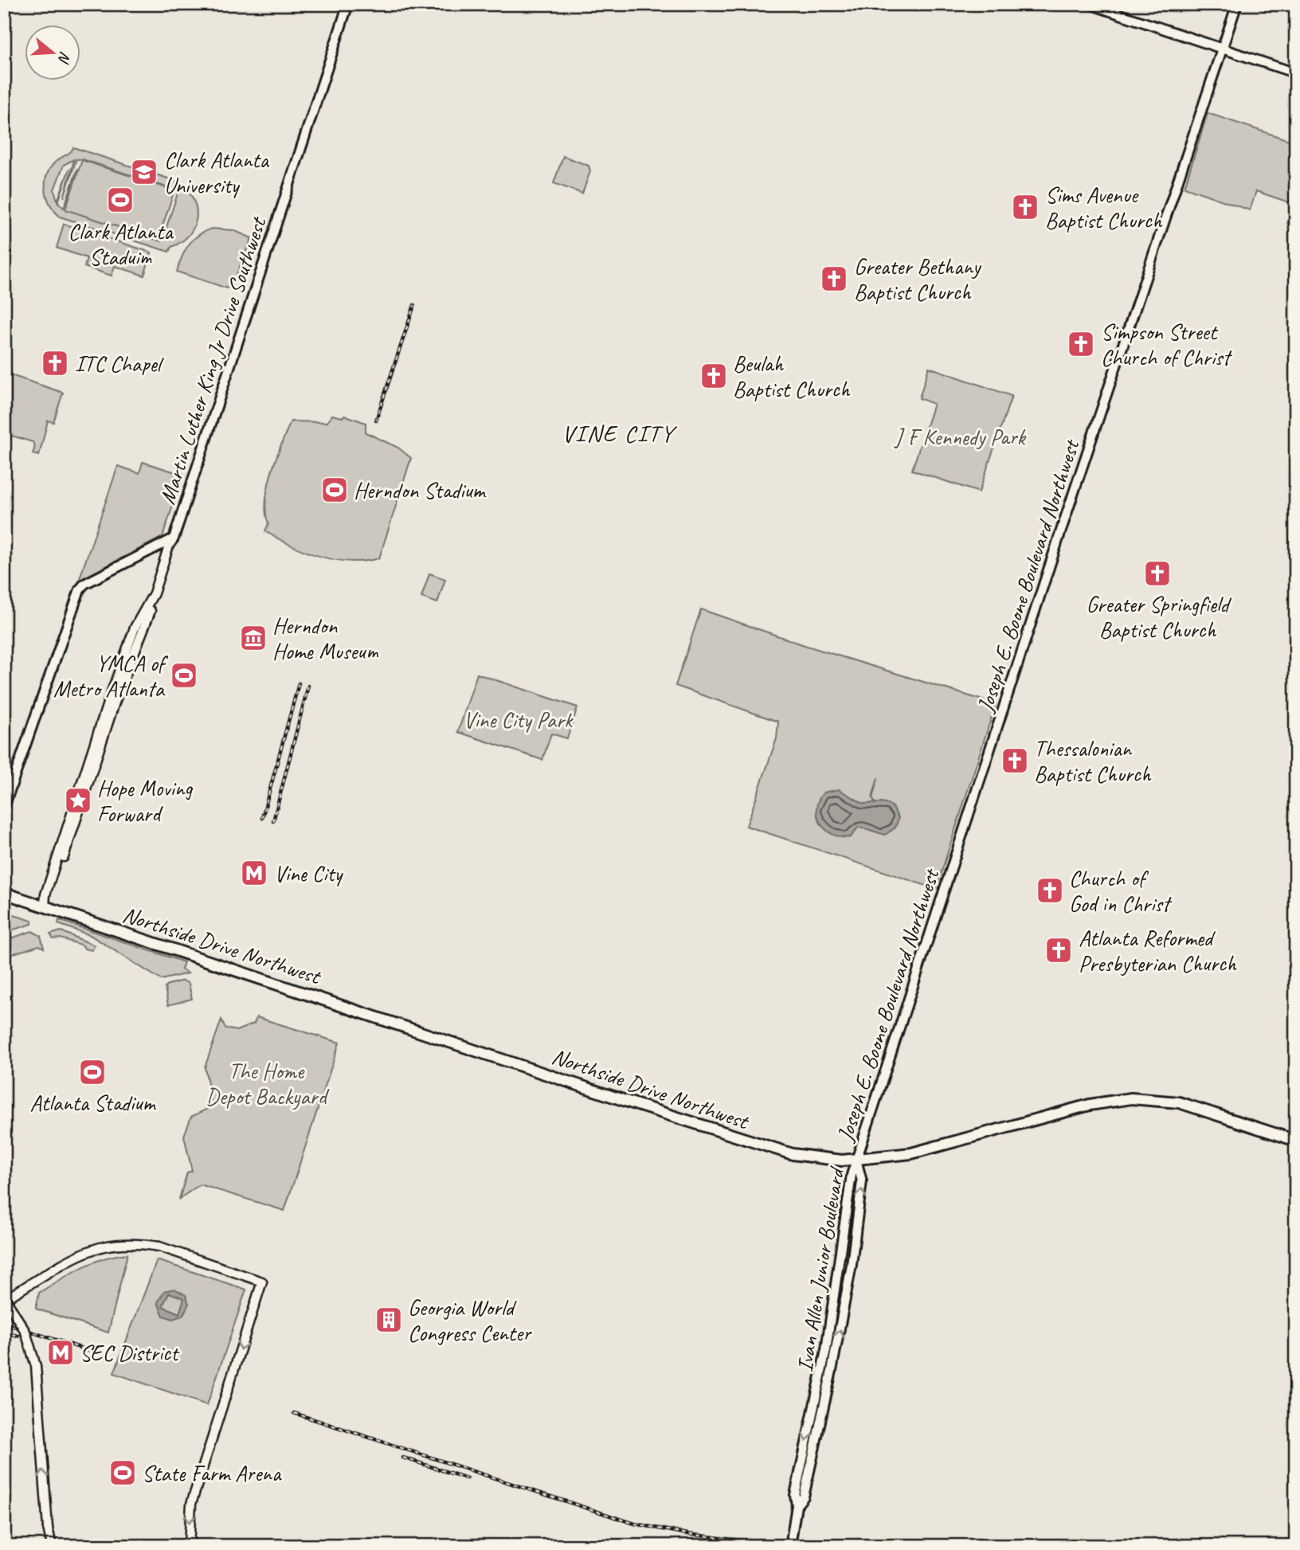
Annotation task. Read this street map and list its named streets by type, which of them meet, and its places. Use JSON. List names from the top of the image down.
{
  "streets": {
    "main road": [
      "Martin Luther King Jr Drive Southwest",
      "Joseph E. Boone Boulevard Northwest",
      "Northside Drive Northwest",
      "Ivan Allen Junior Boulevard"
    ]
  },
  "crossings": [
    ["Joseph E. Boone Boulevard Northwest", "Northside Drive Northwest"],
    ["Joseph E. Boone Boulevard Northwest", "Ivan Allen Junior Boulevard"],
    ["Northside Drive Northwest", "Ivan Allen Junior Boulevard"]
  ],
  "districts": ["VINE CITY"],
  "parks": ["J F Kennedy Park", "Vine City Park", "The Home Depot Backyard"],
  "places": {
    "school or university": ["Clark Atlanta University"],
    "sports": [
      "Clark Atlanta Staduim",
      "Herndon Stadium",
      "YMCA of Metro Atlanta",
      "Atlanta Stadium",
      "State Farm Arena"
    ],
    "church": [
      "Sims Avenue Baptist Church",
      "Greater Bethany Baptist Church",
      "Simpson Street Church of Christ",
      "ITC Chapel",
      "Beulah Baptist Church",
      "Greater Springfield Baptist Church",
      "Thessalonian Baptist Church",
      "Church of God in Christ",
      "Atlanta Reformed Presbyterian Church"
    ],
    "museum": ["Herndon Home Museum"],
    "place": ["Hope Moving Forward"],
    "metro station": ["Vine City", "SEC District"],
    "building": ["Georgia World Congress Center"]
  },
  "north": "right"
}
